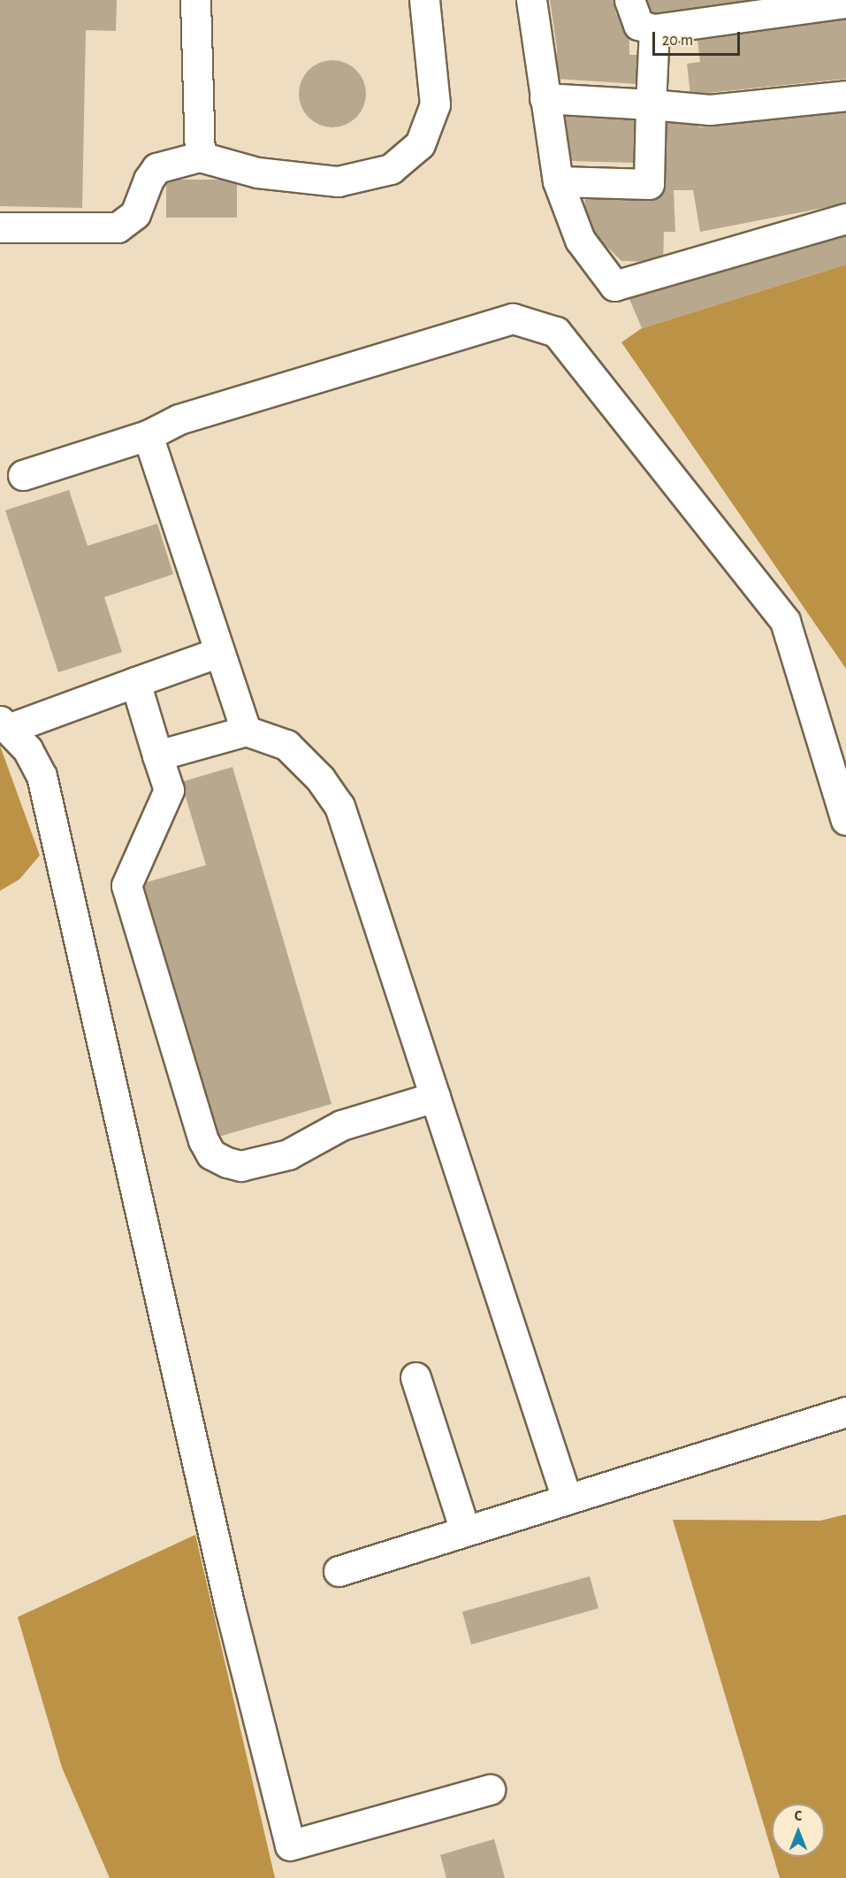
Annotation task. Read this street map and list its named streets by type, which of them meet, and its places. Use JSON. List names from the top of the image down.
{
  "scale_bar": "20 m",
  "north": "top"
}
